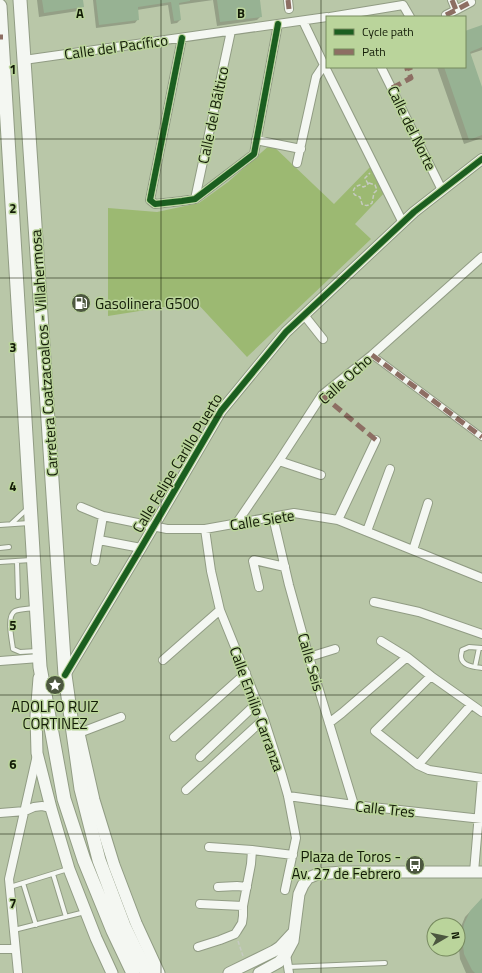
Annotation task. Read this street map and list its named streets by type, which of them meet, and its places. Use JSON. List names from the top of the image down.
{
  "streets": {
    "highway": ["Carretera Coatzacoalcos - Villahermosa"],
    "street": [
      "Calle del Pacífico",
      "Calle del Báltico",
      "Calle del Norte",
      "Calle Ocho",
      "Calle Felipe Carillo Puerto",
      "Calle Siete",
      "Calle Seis",
      "Calle Emilio Carranza",
      "Calle Tres"
    ]
  },
  "crossings": [
    ["Calle del Pacífico", "Calle del Báltico"],
    ["Calle del Pacífico", "Carretera Coatzacoalcos - Villahermosa"],
    ["Calle del Norte", "Calle Felipe Carillo Puerto"],
    ["Carretera Coatzacoalcos - Villahermosa", "Calle Felipe Carillo Puerto"],
    ["Calle Ocho", "Calle Siete"],
    ["Calle Felipe Carillo Puerto", "Calle Siete"],
    ["Calle Siete", "Calle Seis"],
    ["Calle Siete", "Calle Emilio Carranza"],
    ["Calle Seis", "Calle Tres"],
    ["Calle Emilio Carranza", "Calle Tres"]
  ],
  "places": {
    "fuel station": ["Gasolinera G500"],
    "place": ["ADOLFO RUIZ CORTINEZ"],
    "bus stop": ["Plaza de Toros - Av. 27 de Febrero"]
  },
  "legend": ["Cycle path", "Path"],
  "north": "right",
  "grid": {
    "columns": ["A", "B"],
    "rows": [
      "1",
      "2",
      "3",
      "4",
      "5",
      "6",
      "7"
    ]
  }
}
